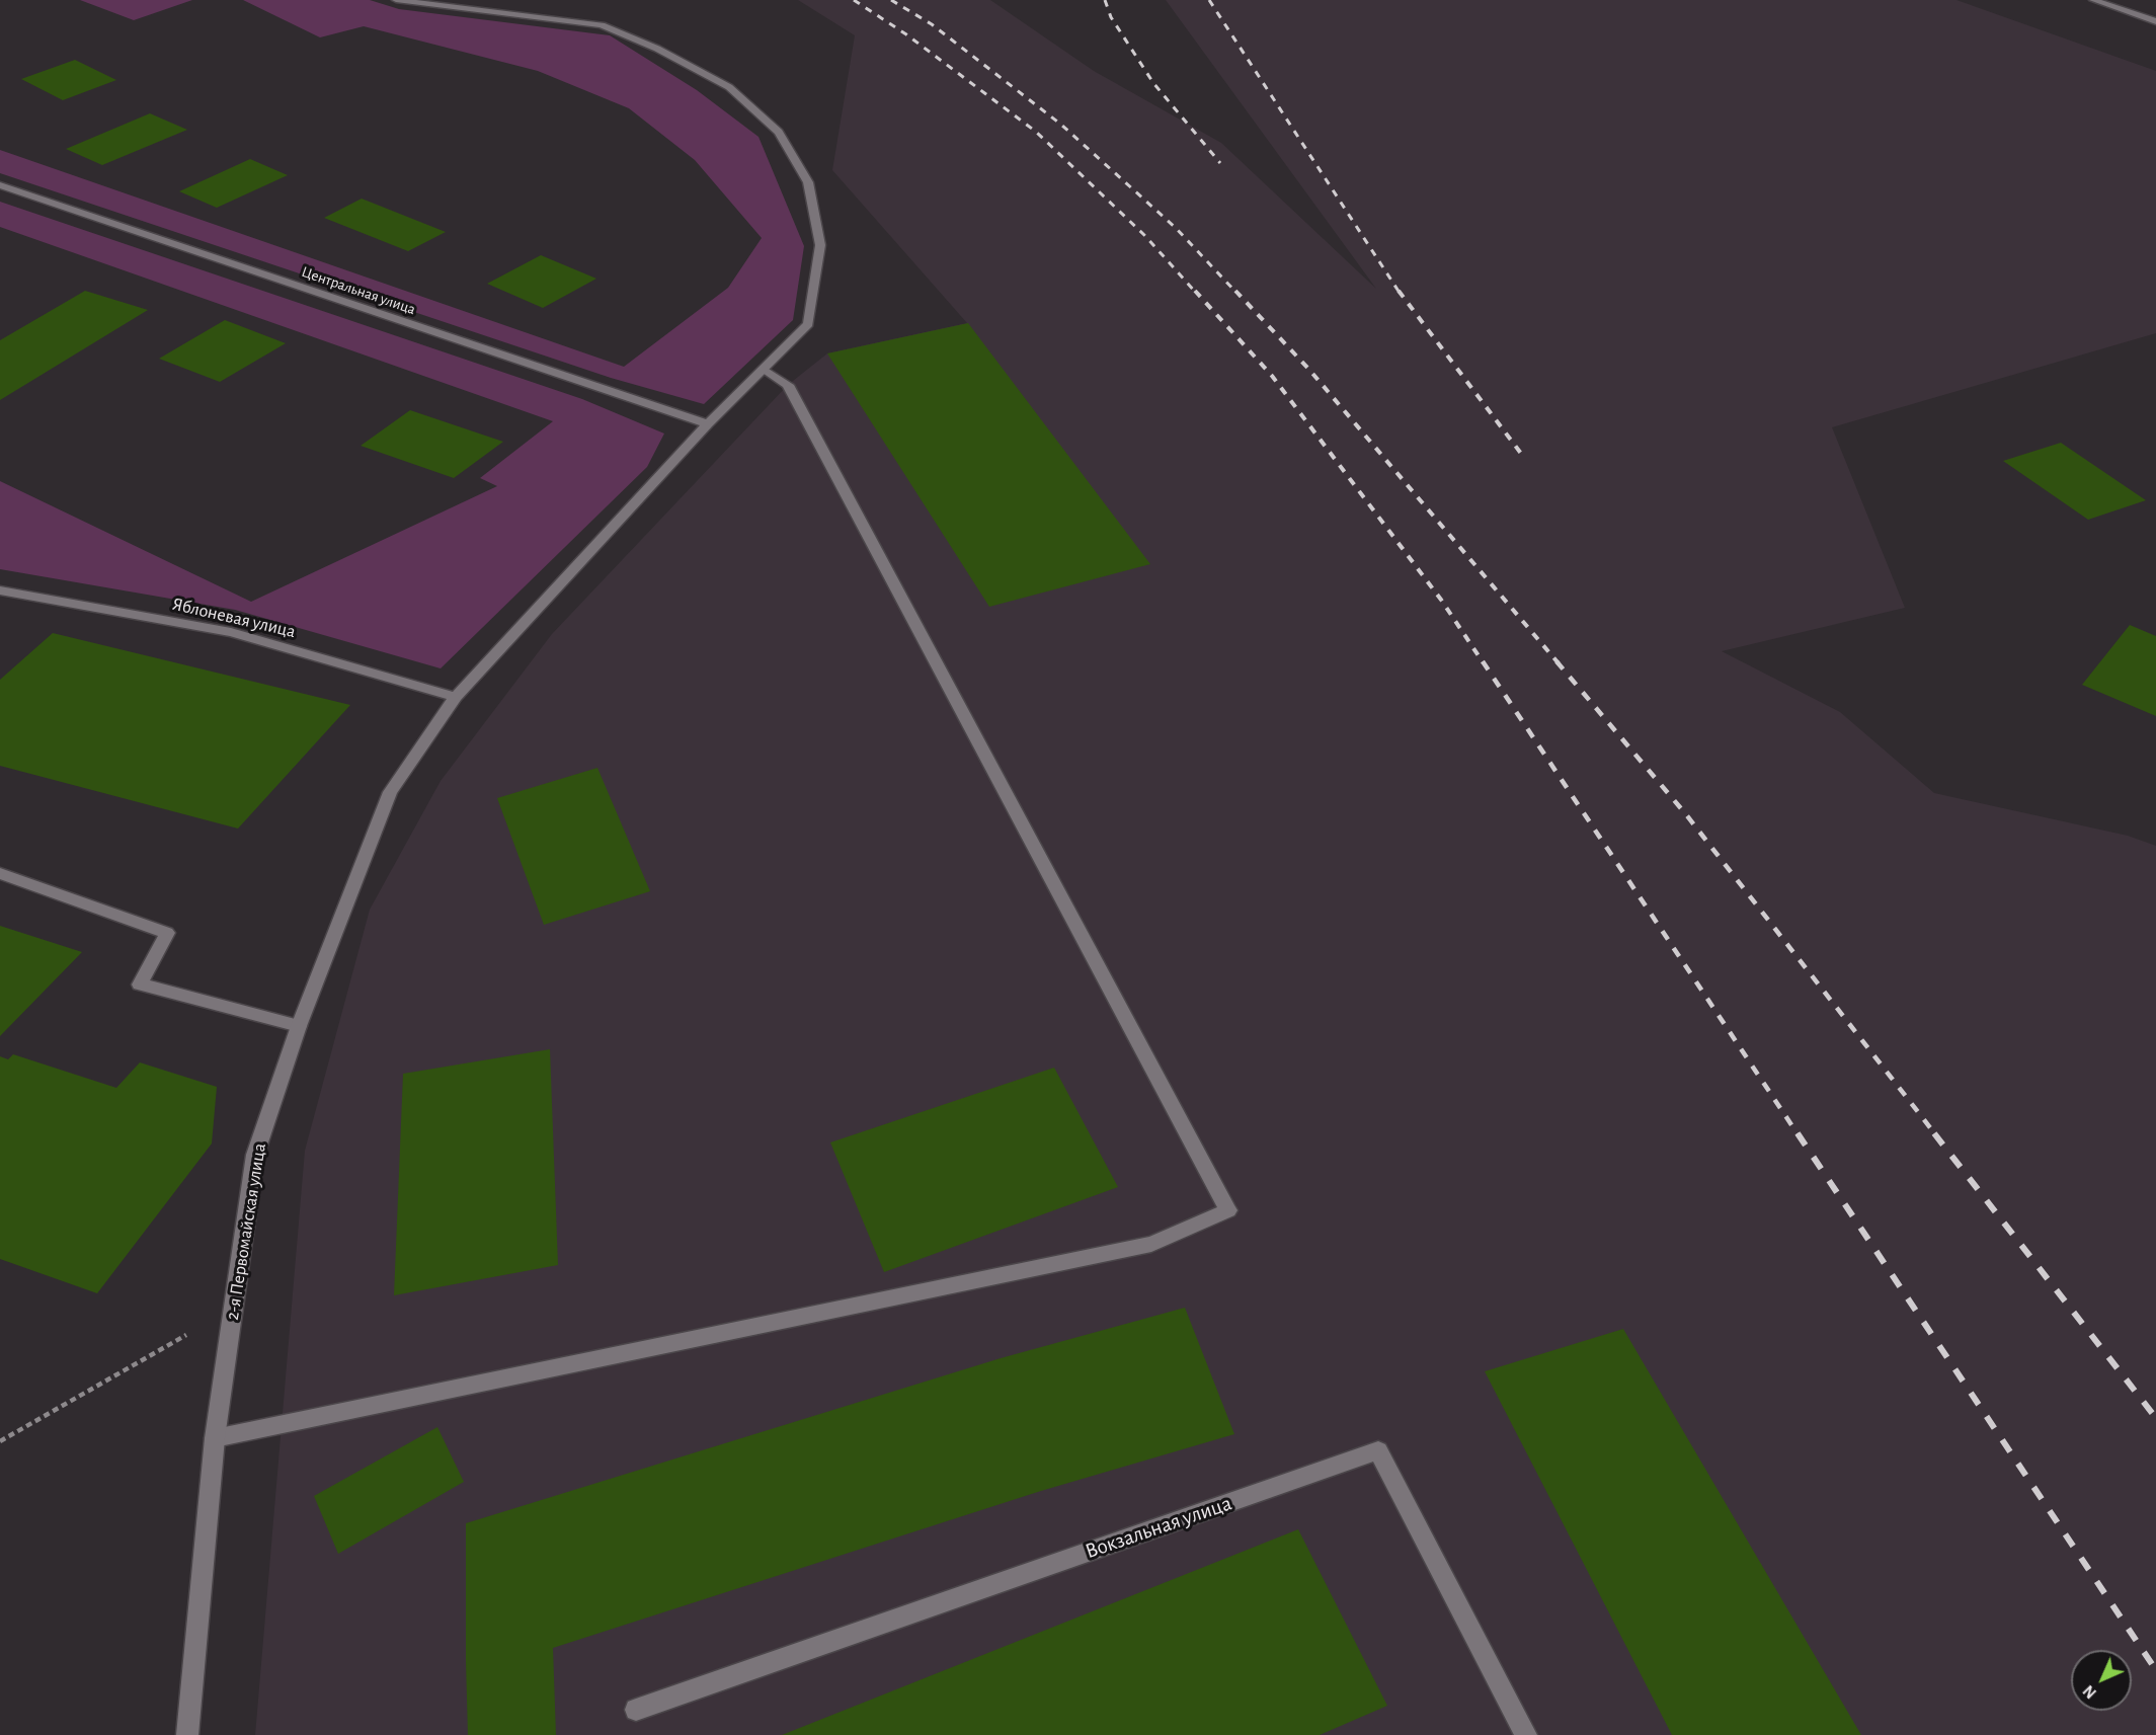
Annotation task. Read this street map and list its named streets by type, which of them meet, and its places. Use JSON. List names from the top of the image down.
{
  "streets": {
    "street": [
      "Центральная улица",
      "Яблоневая улица",
      "2-я Первомайская улица",
      "Вокзальная улица"
    ]
  },
  "crossings": [
    ["Центральная улица", "2-я Первомайская улица"],
    ["Яблоневая улица", "2-я Первомайская улица"]
  ],
  "north": "bottom left"
}
